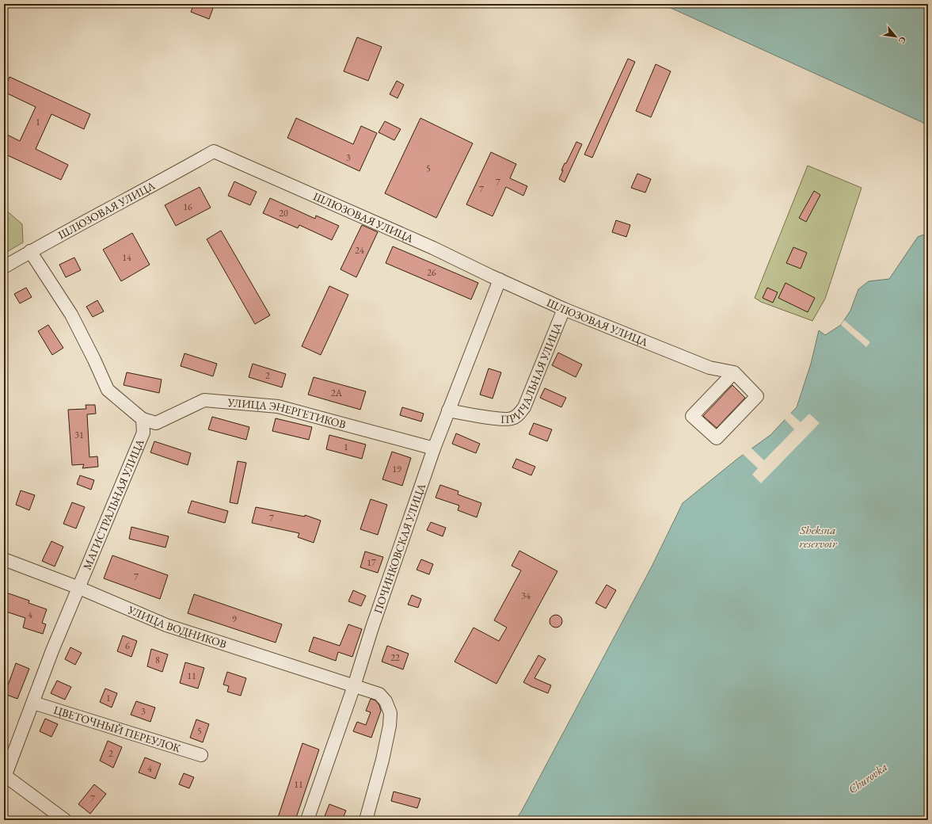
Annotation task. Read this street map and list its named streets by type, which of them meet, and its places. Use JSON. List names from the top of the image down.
{
  "streets": {
    "street": [
      "ШЛЮЗОВАЯ УЛИЦА",
      "ПРИЧАЛЬНАЯ УЛИЦА",
      "УЛИЦА ЭНЕРГЕТИКОВ",
      "МАГИСТРАЛЬНАЯ УЛИЦА",
      "ПОЧИНКОВСКАЯ УЛИЦА",
      "УЛИЦА ВОДНИКОВ",
      "ЦВЕТОЧНЫЙ ПЕРЕУЛОК"
    ]
  },
  "crossings": [
    ["ШЛЮЗОВАЯ УЛИЦА", "ПРИЧАЛЬНАЯ УЛИЦА"],
    ["ШЛЮЗОВАЯ УЛИЦА", "ПОЧИНКОВСКАЯ УЛИЦА"],
    ["ПРИЧАЛЬНАЯ УЛИЦА", "ПОЧИНКОВСКАЯ УЛИЦА"],
    ["УЛИЦА ЭНЕРГЕТИКОВ", "МАГИСТРАЛЬНАЯ УЛИЦА"],
    ["УЛИЦА ЭНЕРГЕТИКОВ", "ПОЧИНКОВСКАЯ УЛИЦА"],
    ["МАГИСТРАЛЬНАЯ УЛИЦА", "УЛИЦА ВОДНИКОВ"],
    ["МАГИСТРАЛЬНАЯ УЛИЦА", "ЦВЕТОЧНЫЙ ПЕРЕУЛОК"],
    ["ПОЧИНКОВСКАЯ УЛИЦА", "УЛИЦА ВОДНИКОВ"]
  ],
  "water": ["Sheksna reservoir", "Churovka"],
  "house_numbers": [
    "1",
    "3",
    "5",
    "7",
    "7",
    "16",
    "20",
    "24",
    "14",
    "26",
    "2",
    "2А",
    "31",
    "1",
    "19",
    "7",
    "17",
    "7",
    "34",
    "4",
    "9",
    "6",
    "22",
    "8",
    "11",
    "1",
    "3",
    "5",
    "2",
    "4",
    "11",
    "7"
  ],
  "north": "bottom right"
}
